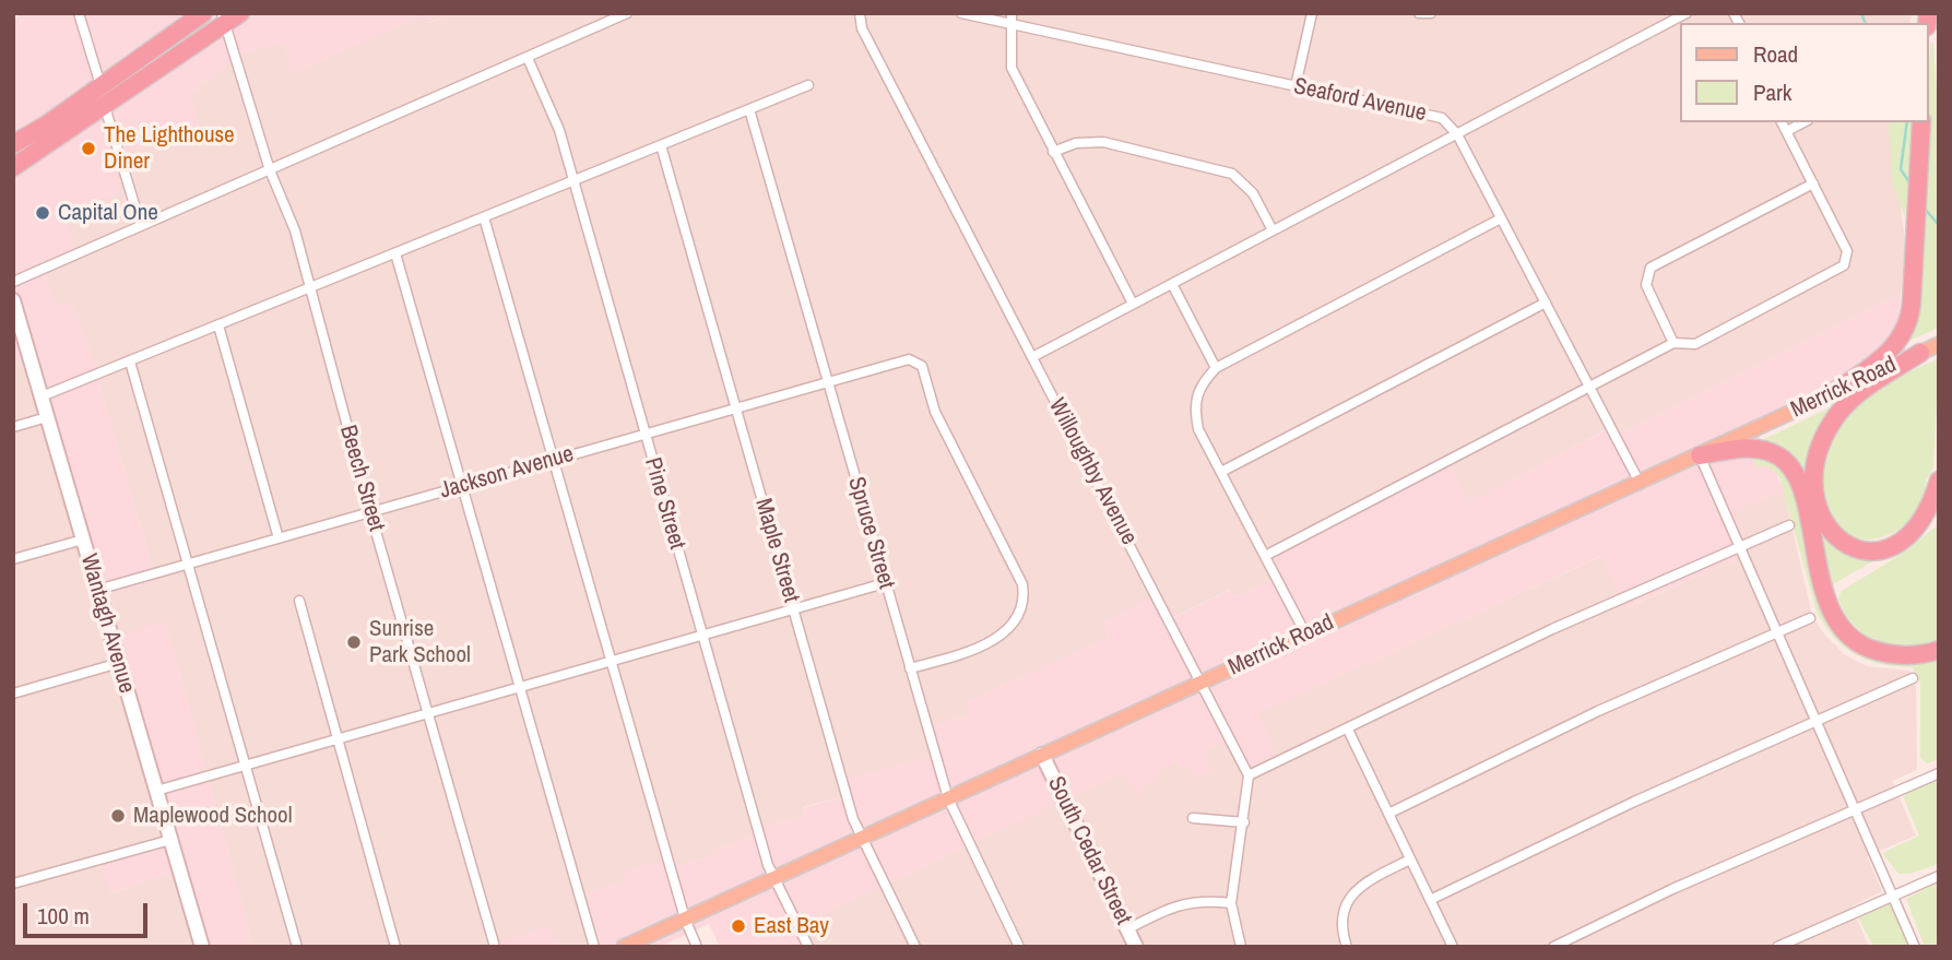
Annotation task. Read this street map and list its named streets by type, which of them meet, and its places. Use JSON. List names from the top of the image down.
{
  "streets": {
    "main road": ["Merrick Road", "Wantagh Avenue", "South Cedar Street"],
    "street": [
      "Seaford Avenue",
      "Willoughby Avenue",
      "Jackson Avenue",
      "Beech Street",
      "Pine Street",
      "Spruce Street",
      "Maple Street"
    ]
  },
  "crossings": [
    ["Seaford Avenue", "Merrick Road"],
    ["Merrick Road", "Willoughby Avenue"],
    ["Merrick Road", "Pine Street"],
    ["Merrick Road", "Spruce Street"],
    ["Merrick Road", "Maple Street"],
    ["Merrick Road", "South Cedar Street"],
    ["Jackson Avenue", "Beech Street"],
    ["Jackson Avenue", "Pine Street"],
    ["Jackson Avenue", "Spruce Street"],
    ["Jackson Avenue", "Maple Street"],
    ["Jackson Avenue", "Wantagh Avenue"]
  ],
  "places": [
    "The Lighthouse Diner",
    "Capital One",
    "Sunrise Park School",
    "Maplewood School",
    "East Bay"
  ],
  "legend": ["Road", "Park"],
  "scale_bar": "100 m"
}
